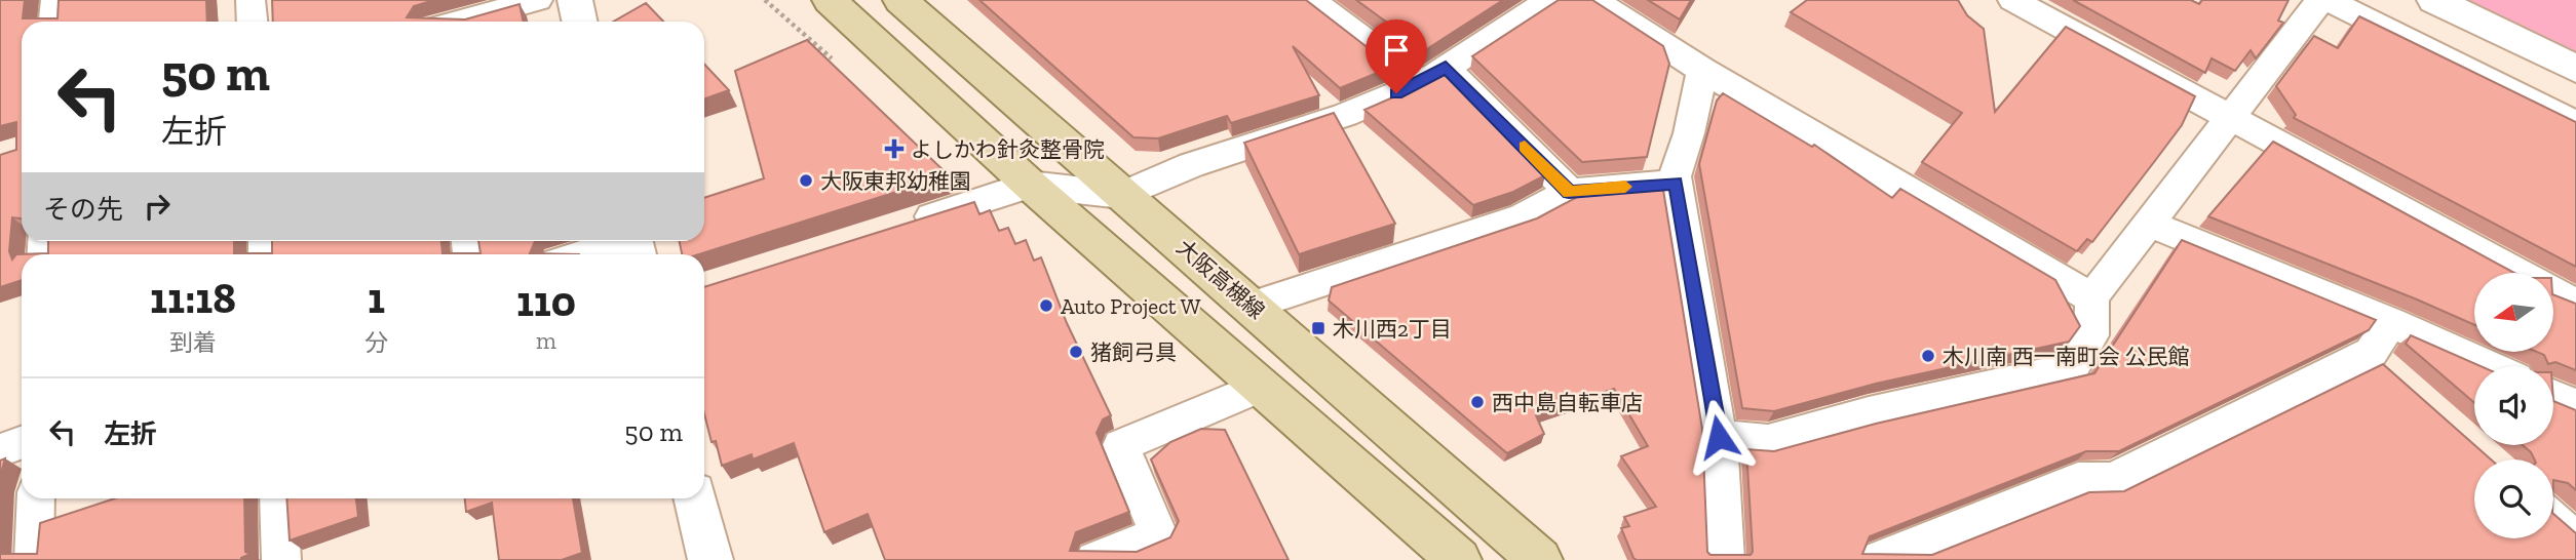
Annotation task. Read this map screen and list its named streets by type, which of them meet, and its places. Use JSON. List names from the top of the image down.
{
  "streets": {
    "main road": ["大阪高槻線"]
  },
  "places": {
    "health": ["よしかわ針灸整骨院"],
    "other": [
      "大阪東邦幼稚園",
      "Auto Project W",
      "猪飼弓具",
      "木川南 西一南町会 公民館",
      "西中島自転車店"
    ],
    "transit": ["木川西2丁目"]
  },
  "north": "left",
  "page": {
    "turn": ["50 m", "左折"],
    "then": "その先",
    "eta": [
      "11:18",
      "到着",
      "1",
      "分",
      "110",
      "m"
    ],
    "list": [
      {
        "name": "左折",
        "value": "50 m"
      }
    ]
  }
}
